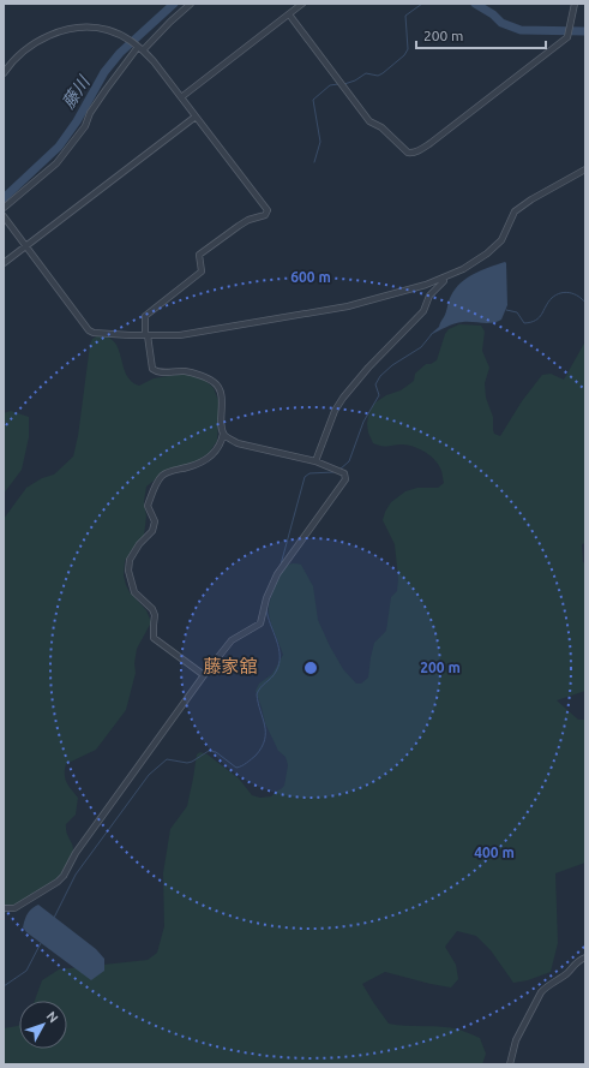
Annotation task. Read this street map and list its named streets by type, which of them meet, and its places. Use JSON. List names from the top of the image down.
{
  "districts": ["藤家舘"],
  "water": ["藤川"],
  "scale_bar": "200 m",
  "north": "top right",
  "rings": ["600 m", "200 m", "400 m"]
}
